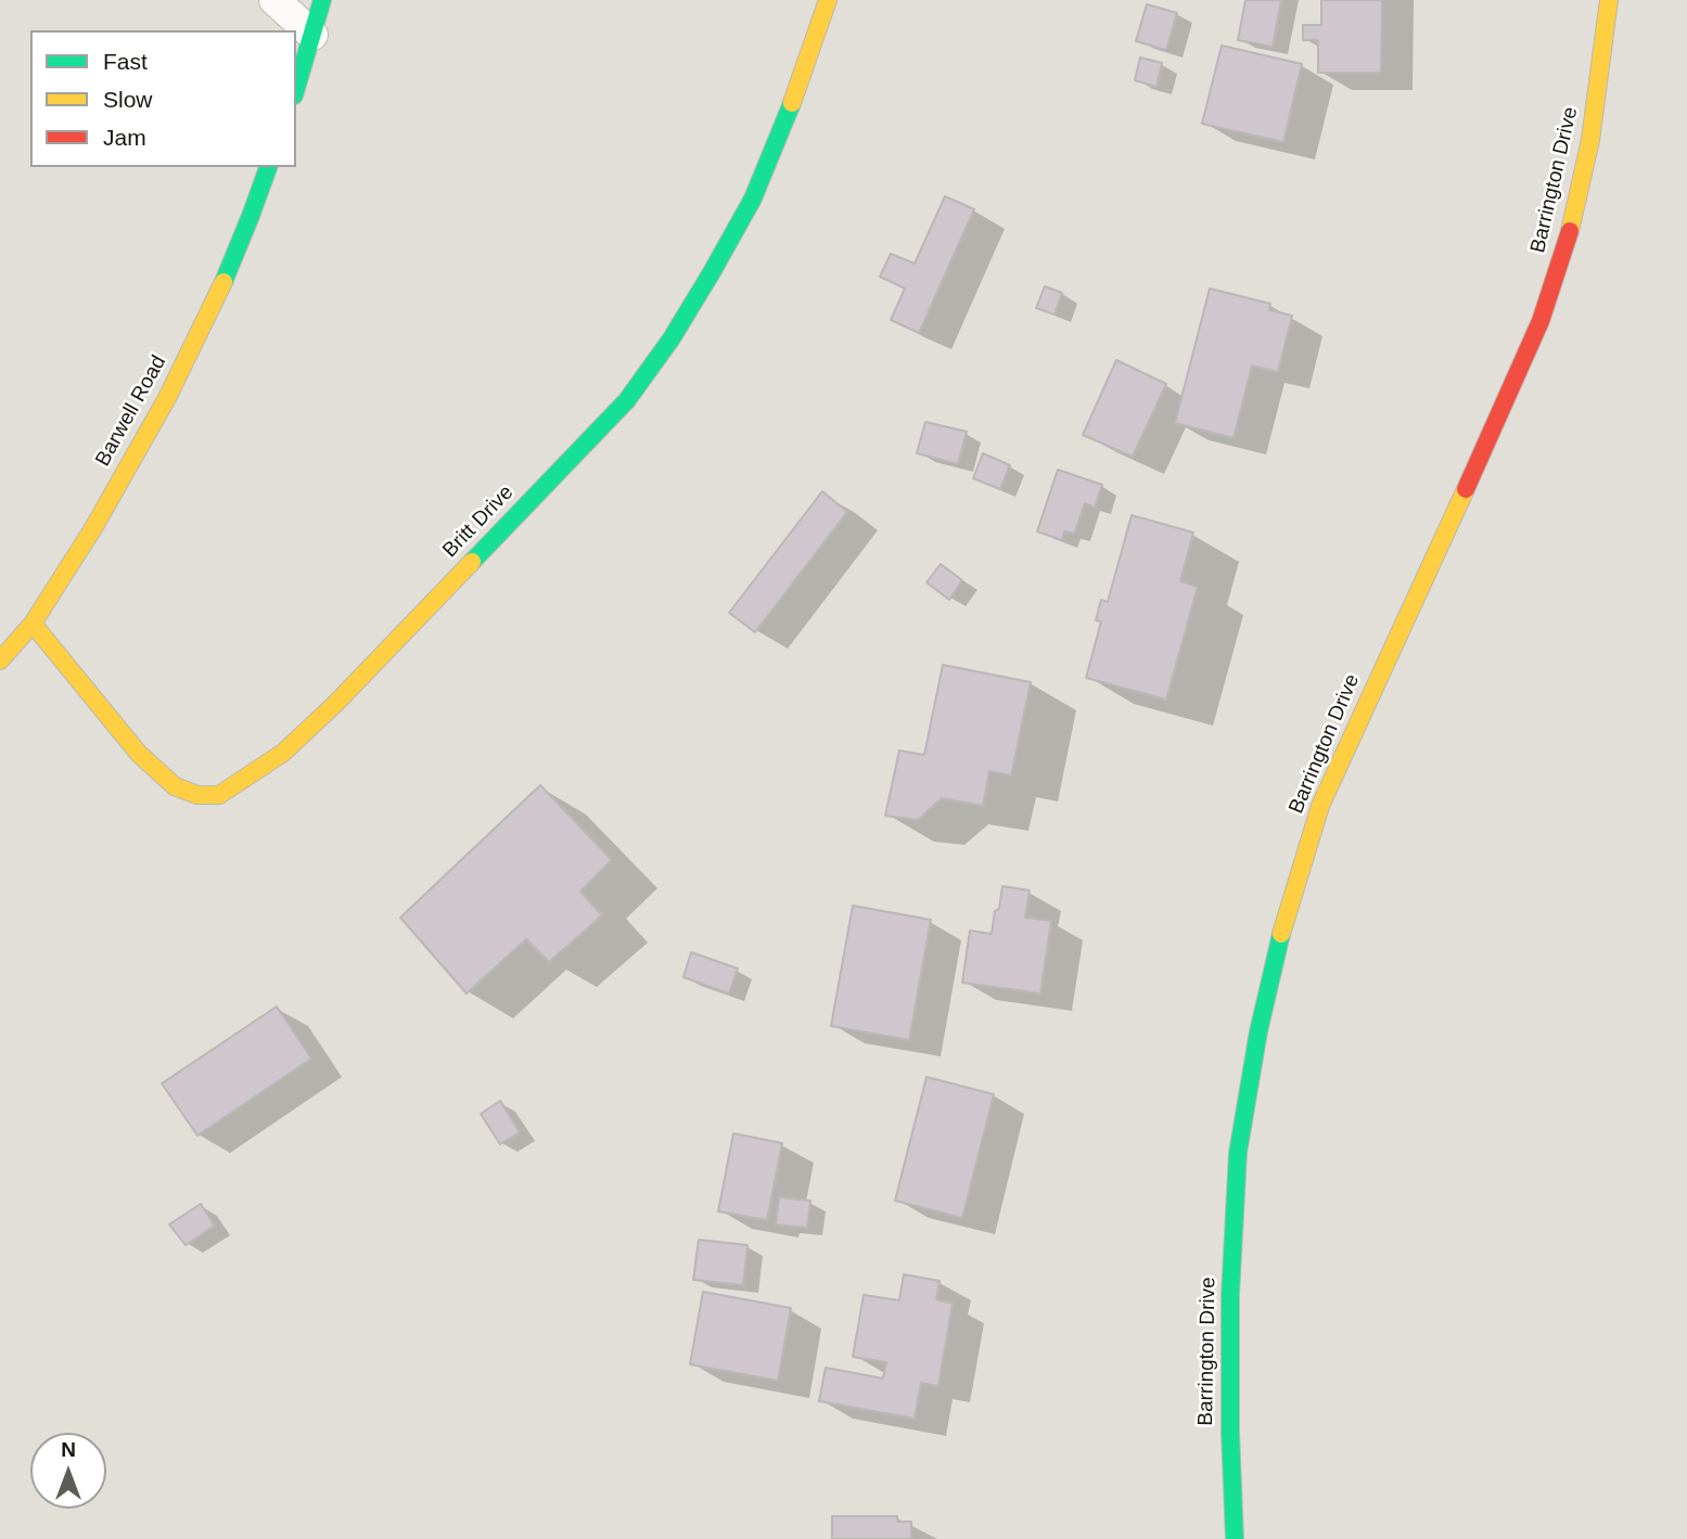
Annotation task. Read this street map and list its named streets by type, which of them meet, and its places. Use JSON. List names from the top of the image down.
{
  "streets": {
    "street": ["Barrington Drive", "Barwell Road", "Britt Drive"]
  },
  "crossings": [
    ["Barwell Road", "Britt Drive"]
  ],
  "legend": ["Fast", "Slow", "Jam"],
  "north": "top"
}
